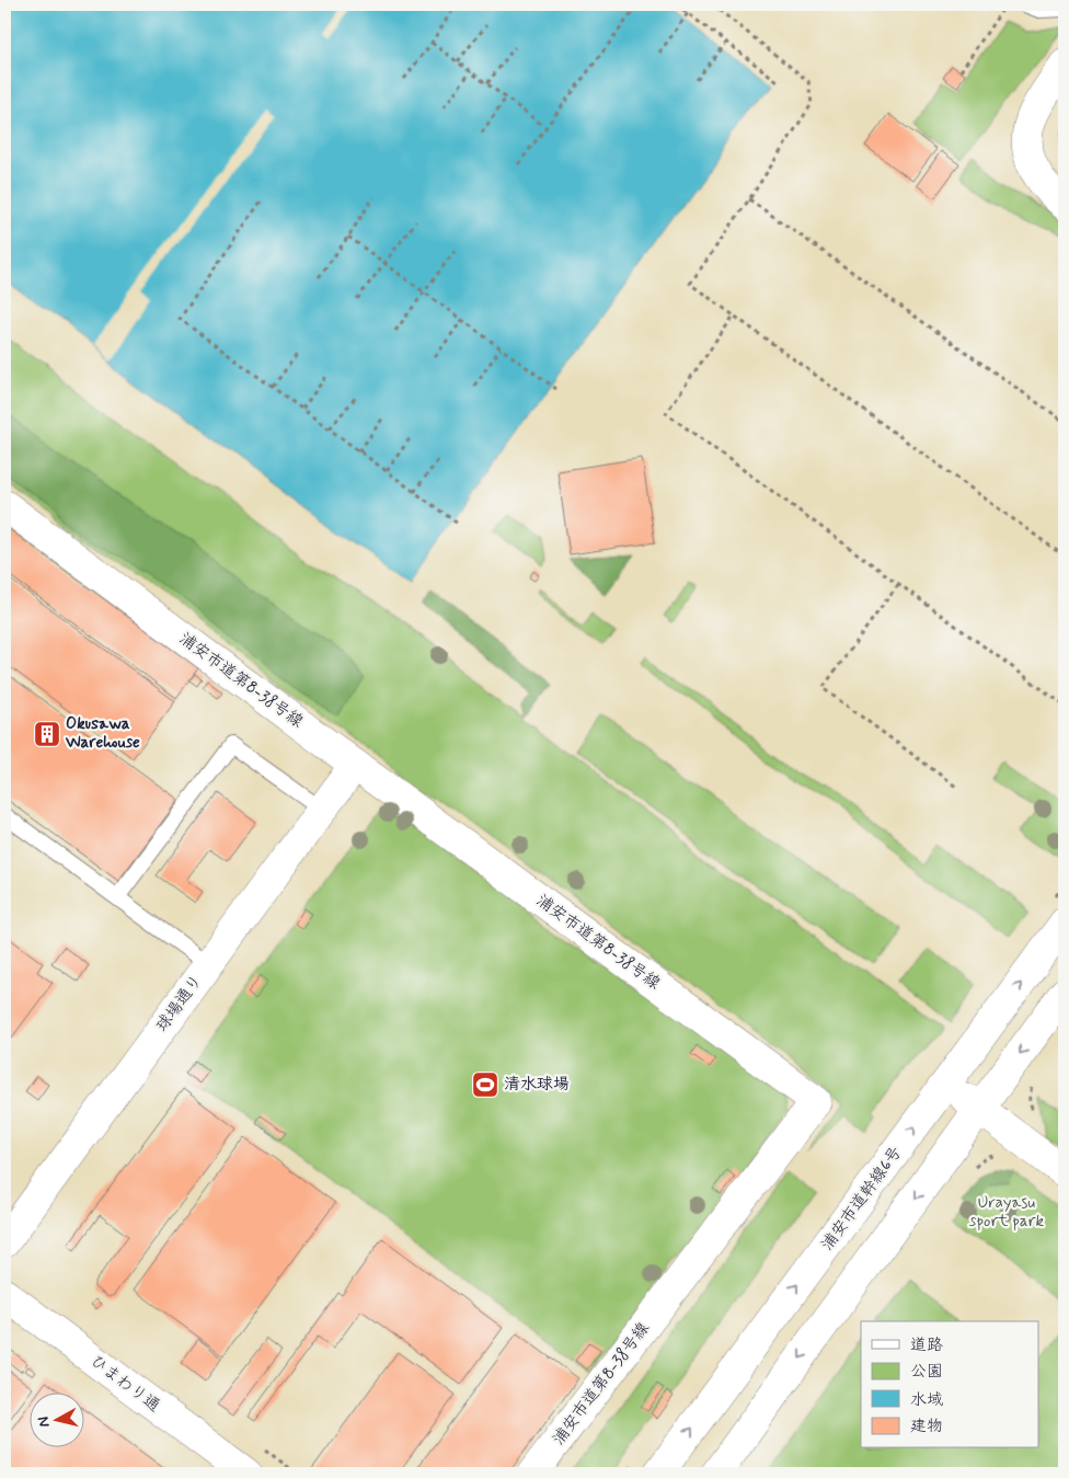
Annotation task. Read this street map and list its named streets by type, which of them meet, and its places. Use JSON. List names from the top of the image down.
{
  "streets": {
    "street": [
      "浦安市道第8-38号線",
      "球場通り",
      "浦安市道幹線6号",
      "ひまわり通"
    ]
  },
  "crossings": [
    ["浦安市道第8-38号線", "球場通り"]
  ],
  "parks": ["Urayasu sport park"],
  "places": {
    "building": ["Okusawa Warehouse"],
    "sports": ["清水球場"]
  },
  "legend": [
    "道路",
    "公園",
    "水域",
    "建物"
  ],
  "north": "left"
}
